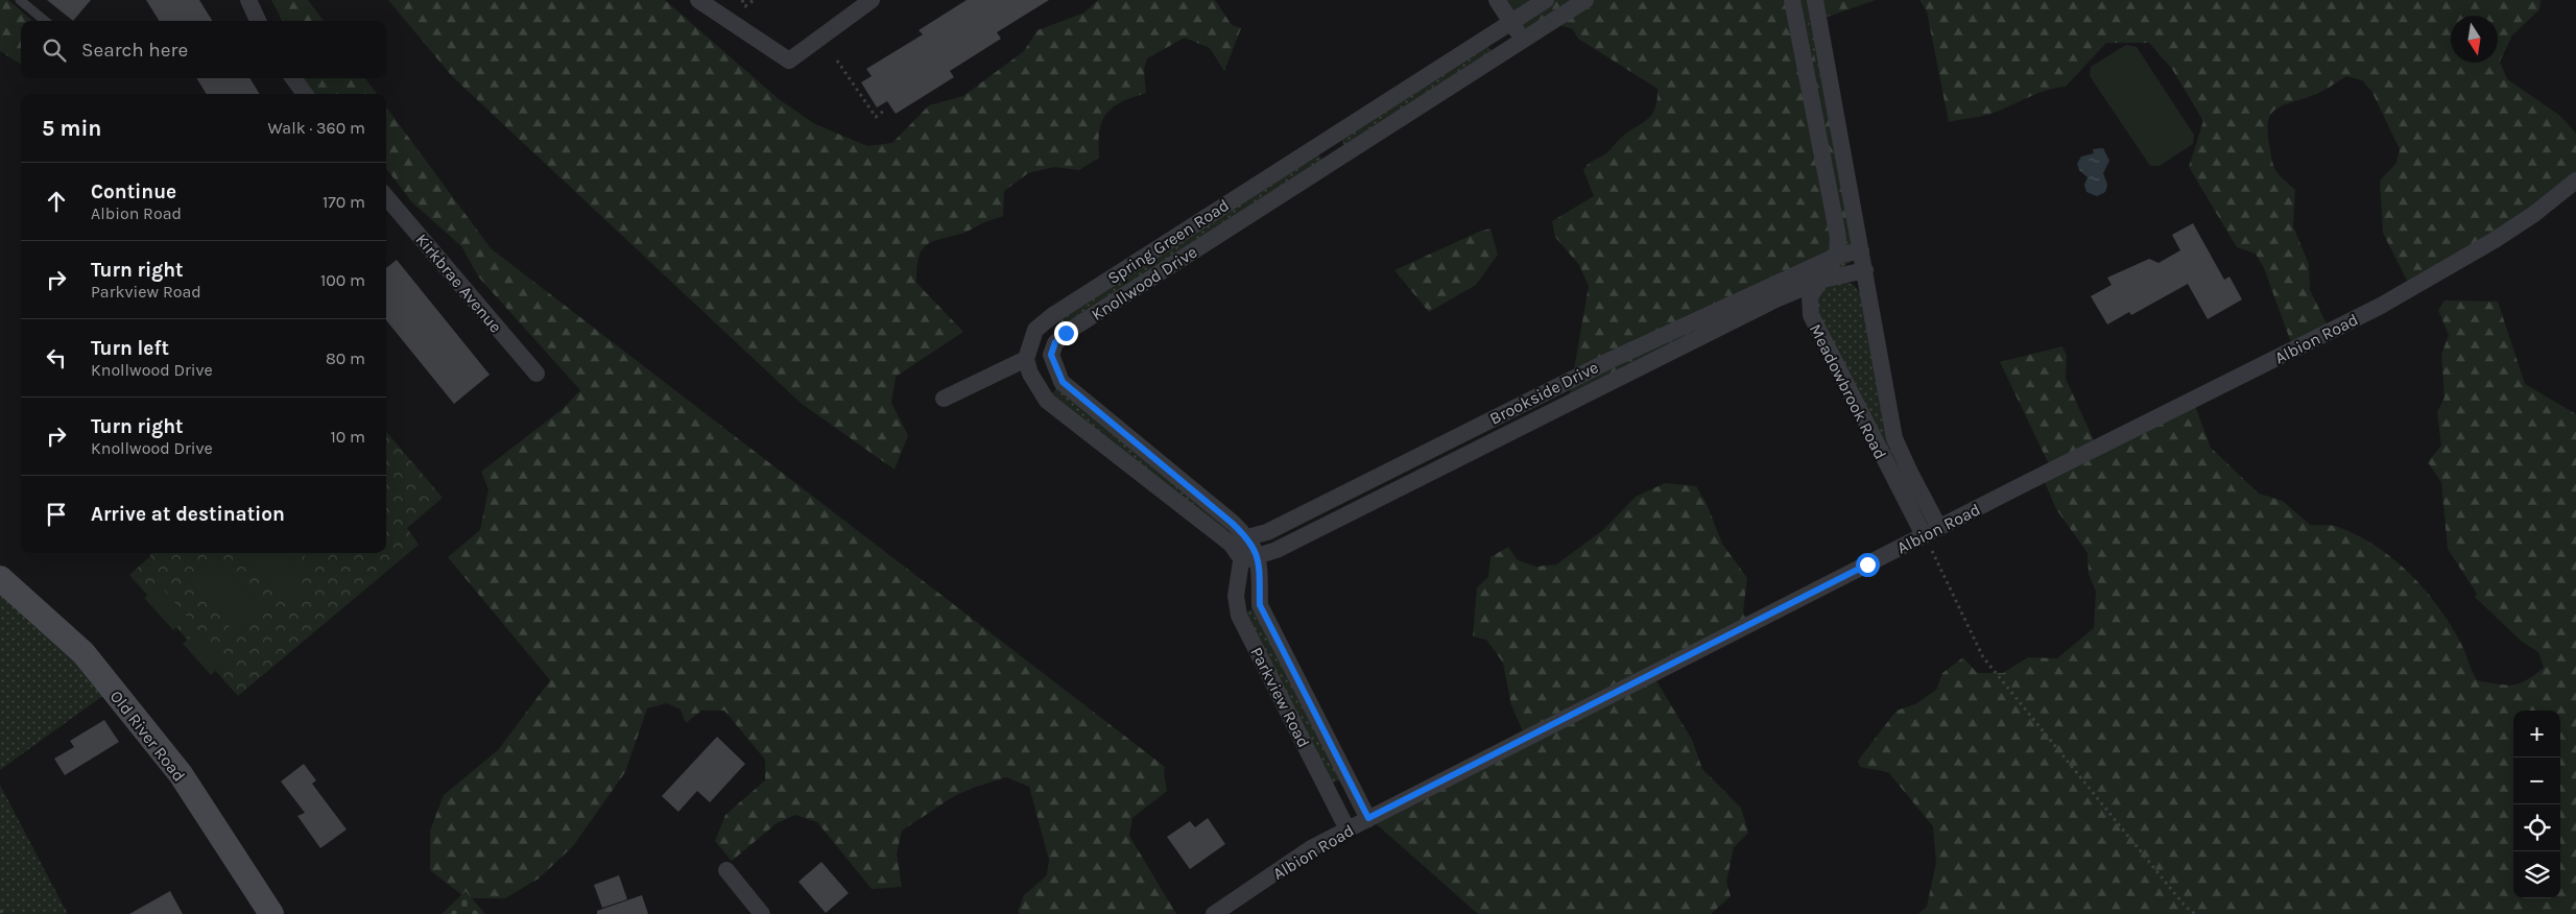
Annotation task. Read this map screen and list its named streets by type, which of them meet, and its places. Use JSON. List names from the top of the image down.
{
  "streets": {
    "main road": ["Old River Road"],
    "street": [
      "Spring Green Road",
      "Kirkbrae Avenue",
      "Knollwood Drive",
      "Albion Road",
      "Meadowbrook Road",
      "Brookside Drive",
      "Parkview Road"
    ]
  },
  "crossings": [
    ["Spring Green Road", "Knollwood Drive"],
    ["Knollwood Drive", "Brookside Drive"],
    ["Knollwood Drive", "Parkview Road"],
    ["Albion Road", "Meadowbrook Road"],
    ["Albion Road", "Parkview Road"],
    ["Meadowbrook Road", "Brookside Drive"],
    ["Brookside Drive", "Parkview Road"]
  ],
  "north": "bottom",
  "page": {
    "search": "Search here",
    "heading": ["5 min", "Walk · 360 m"],
    "list": [
      ["Continue", "Albion Road", "170 m"],
      ["Turn right", "Parkview Road", "100 m"],
      ["Turn left", "Knollwood Drive", "80 m"],
      ["Turn right", "Knollwood Drive", "10 m"],
      "Arrive at destination"
    ],
    "map_buttons": ["+", "−"]
  }
}
